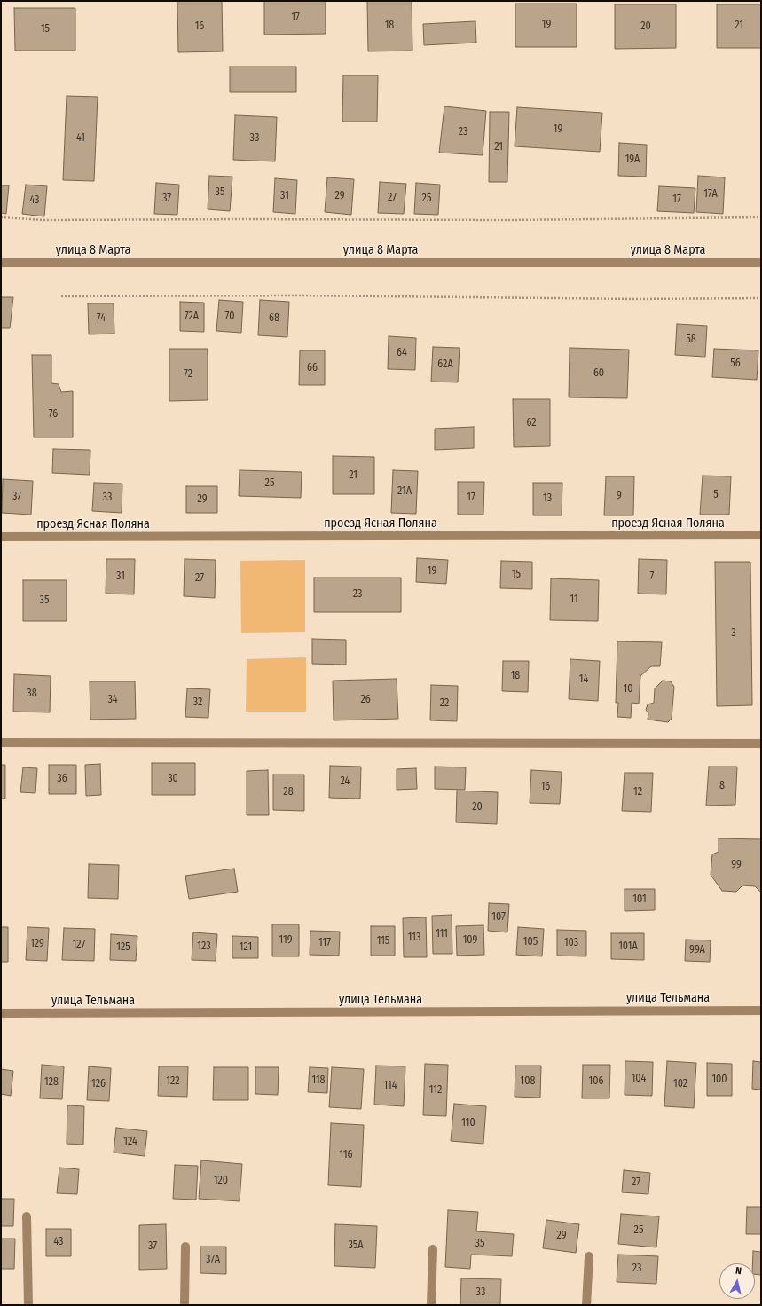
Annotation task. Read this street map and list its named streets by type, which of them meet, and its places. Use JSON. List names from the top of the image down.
{
  "streets": {
    "street": ["улица 8 Марта", "проезд Ясная Поляна", "улица Тельмана"]
  },
  "house_numbers": [
    "17",
    "19",
    "18",
    "21",
    "16",
    "20",
    "15",
    "19",
    "23",
    "41",
    "33",
    "21",
    "19А",
    "35",
    "17А",
    "31",
    "29",
    "27",
    "37",
    "25",
    "17",
    "43",
    "72А",
    "70",
    "74",
    "68",
    "58",
    "64",
    "56",
    "62А",
    "66",
    "60",
    "72",
    "76",
    "62",
    "21",
    "25",
    "21А",
    "5",
    "9",
    "37",
    "33",
    "17",
    "13",
    "29",
    "19",
    "15",
    "31",
    "7",
    "27",
    "23",
    "11",
    "35",
    "3",
    "18",
    "14",
    "10",
    "38",
    "34",
    "26",
    "32",
    "22",
    "36",
    "30",
    "24",
    "8",
    "16",
    "28",
    "12",
    "20",
    "99",
    "101",
    "107",
    "111",
    "113",
    "119",
    "109",
    "115",
    "105",
    "117",
    "103",
    "129",
    "127",
    "123",
    "101А",
    "125",
    "121",
    "99А",
    "104",
    "100",
    "118",
    "122",
    "108",
    "106",
    "128",
    "126",
    "102",
    "114",
    "112",
    "110",
    "124",
    "116",
    "120",
    "27",
    "25",
    "29",
    "43",
    "35",
    "35А",
    "37",
    "37А",
    "23",
    "33"
  ],
  "north": "top"
}
